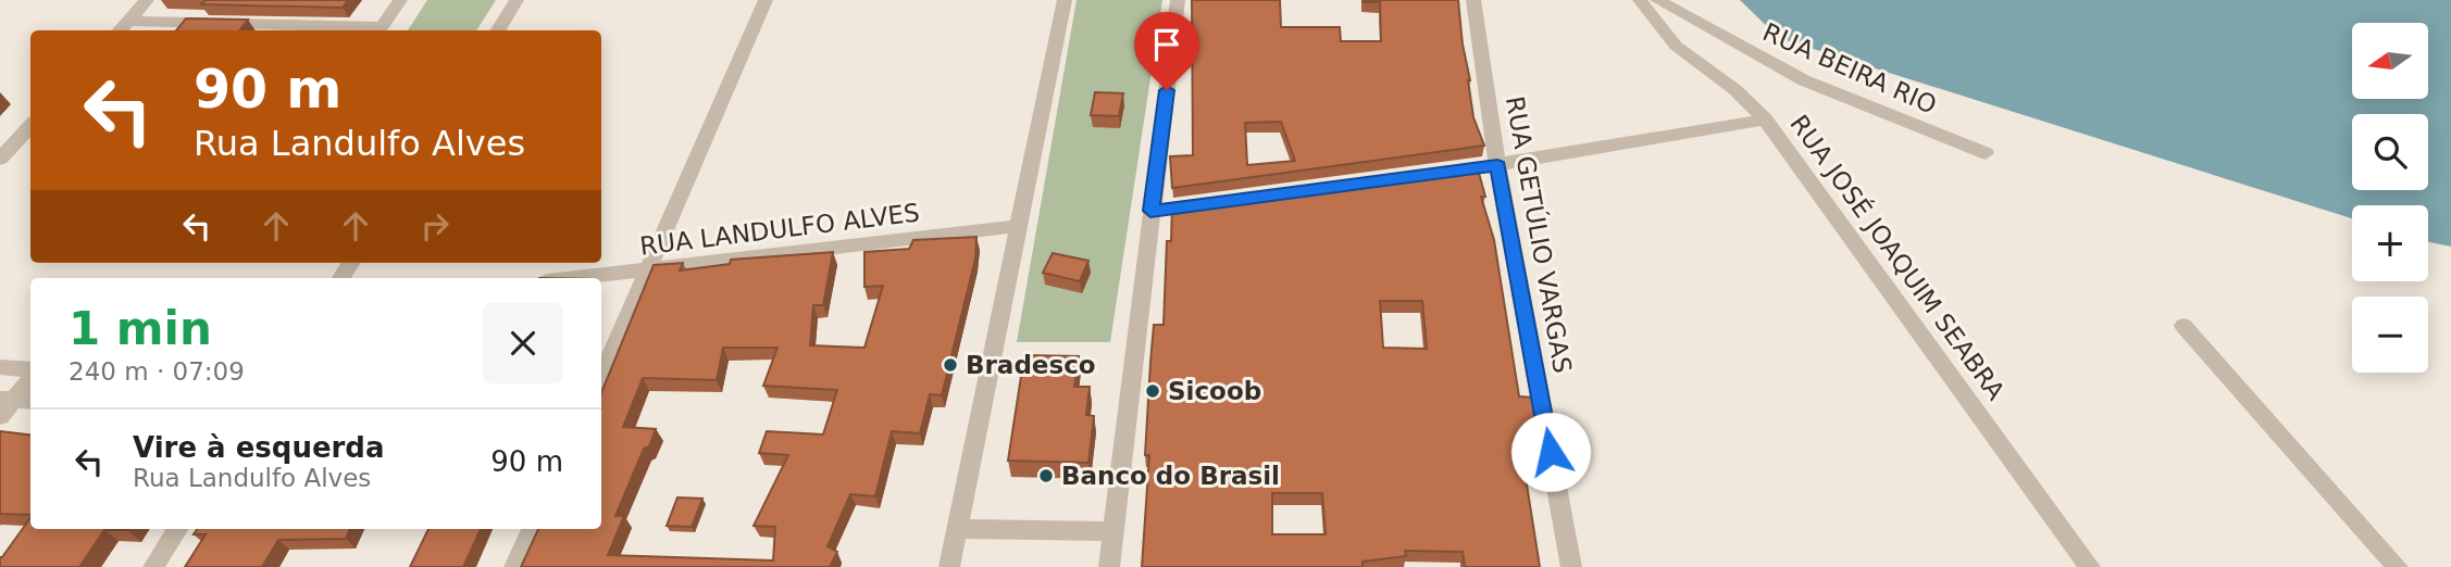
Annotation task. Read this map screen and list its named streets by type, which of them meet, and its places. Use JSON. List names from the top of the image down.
{
  "streets": {
    "street": [
      "RUA BEIRA RIO",
      "RUA LANDULFO ALVES",
      "RUA GETÚLIO VARGAS",
      "RUA JOSÉ JOAQUIM SEABRA"
    ]
  },
  "places": ["Bradesco", "Sicoob", "Banco do Brasil"],
  "north": "left",
  "page": {
    "map_buttons": ["+", "−"],
    "turn": ["90 m", "Rua Landulfo Alves"],
    "heading": ["1 min", "240 m · 07:09"],
    "list": [
      {
        "name": "Vire à esquerda",
        "note": "Rua Landulfo Alves",
        "value": "90 m"
      }
    ]
  }
}
